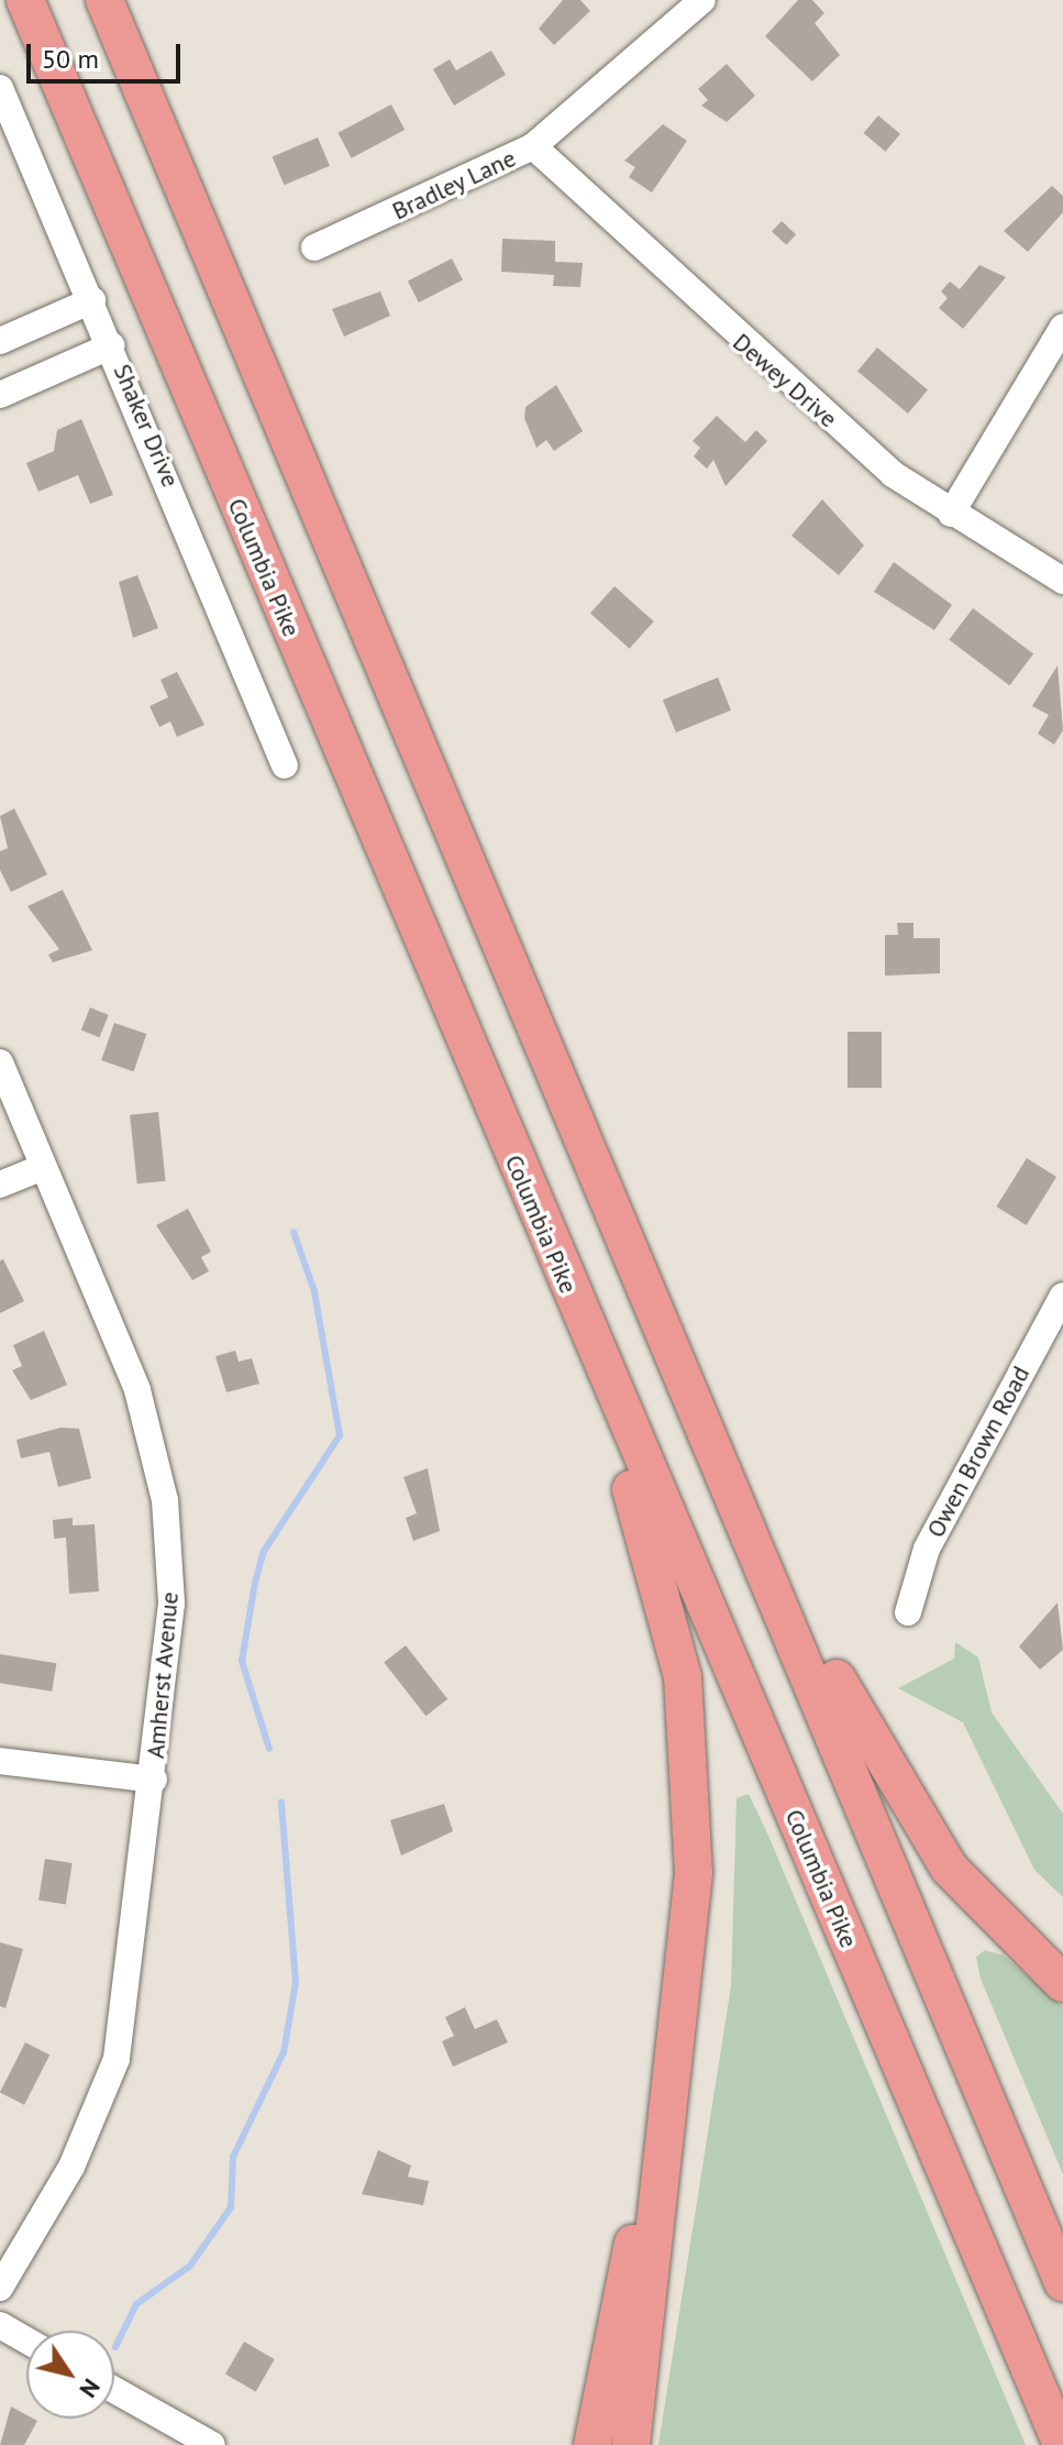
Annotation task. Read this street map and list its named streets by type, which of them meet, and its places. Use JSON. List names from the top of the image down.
{
  "streets": {
    "highway": ["Columbia Pike"],
    "street": [
      "Bradley Lane",
      "Dewey Drive",
      "Shaker Drive",
      "Owen Brown Road",
      "Amherst Avenue"
    ]
  },
  "crossings": [
    ["Bradley Lane", "Dewey Drive"]
  ],
  "scale_bar": "50 m",
  "north": "bottom right"
}
